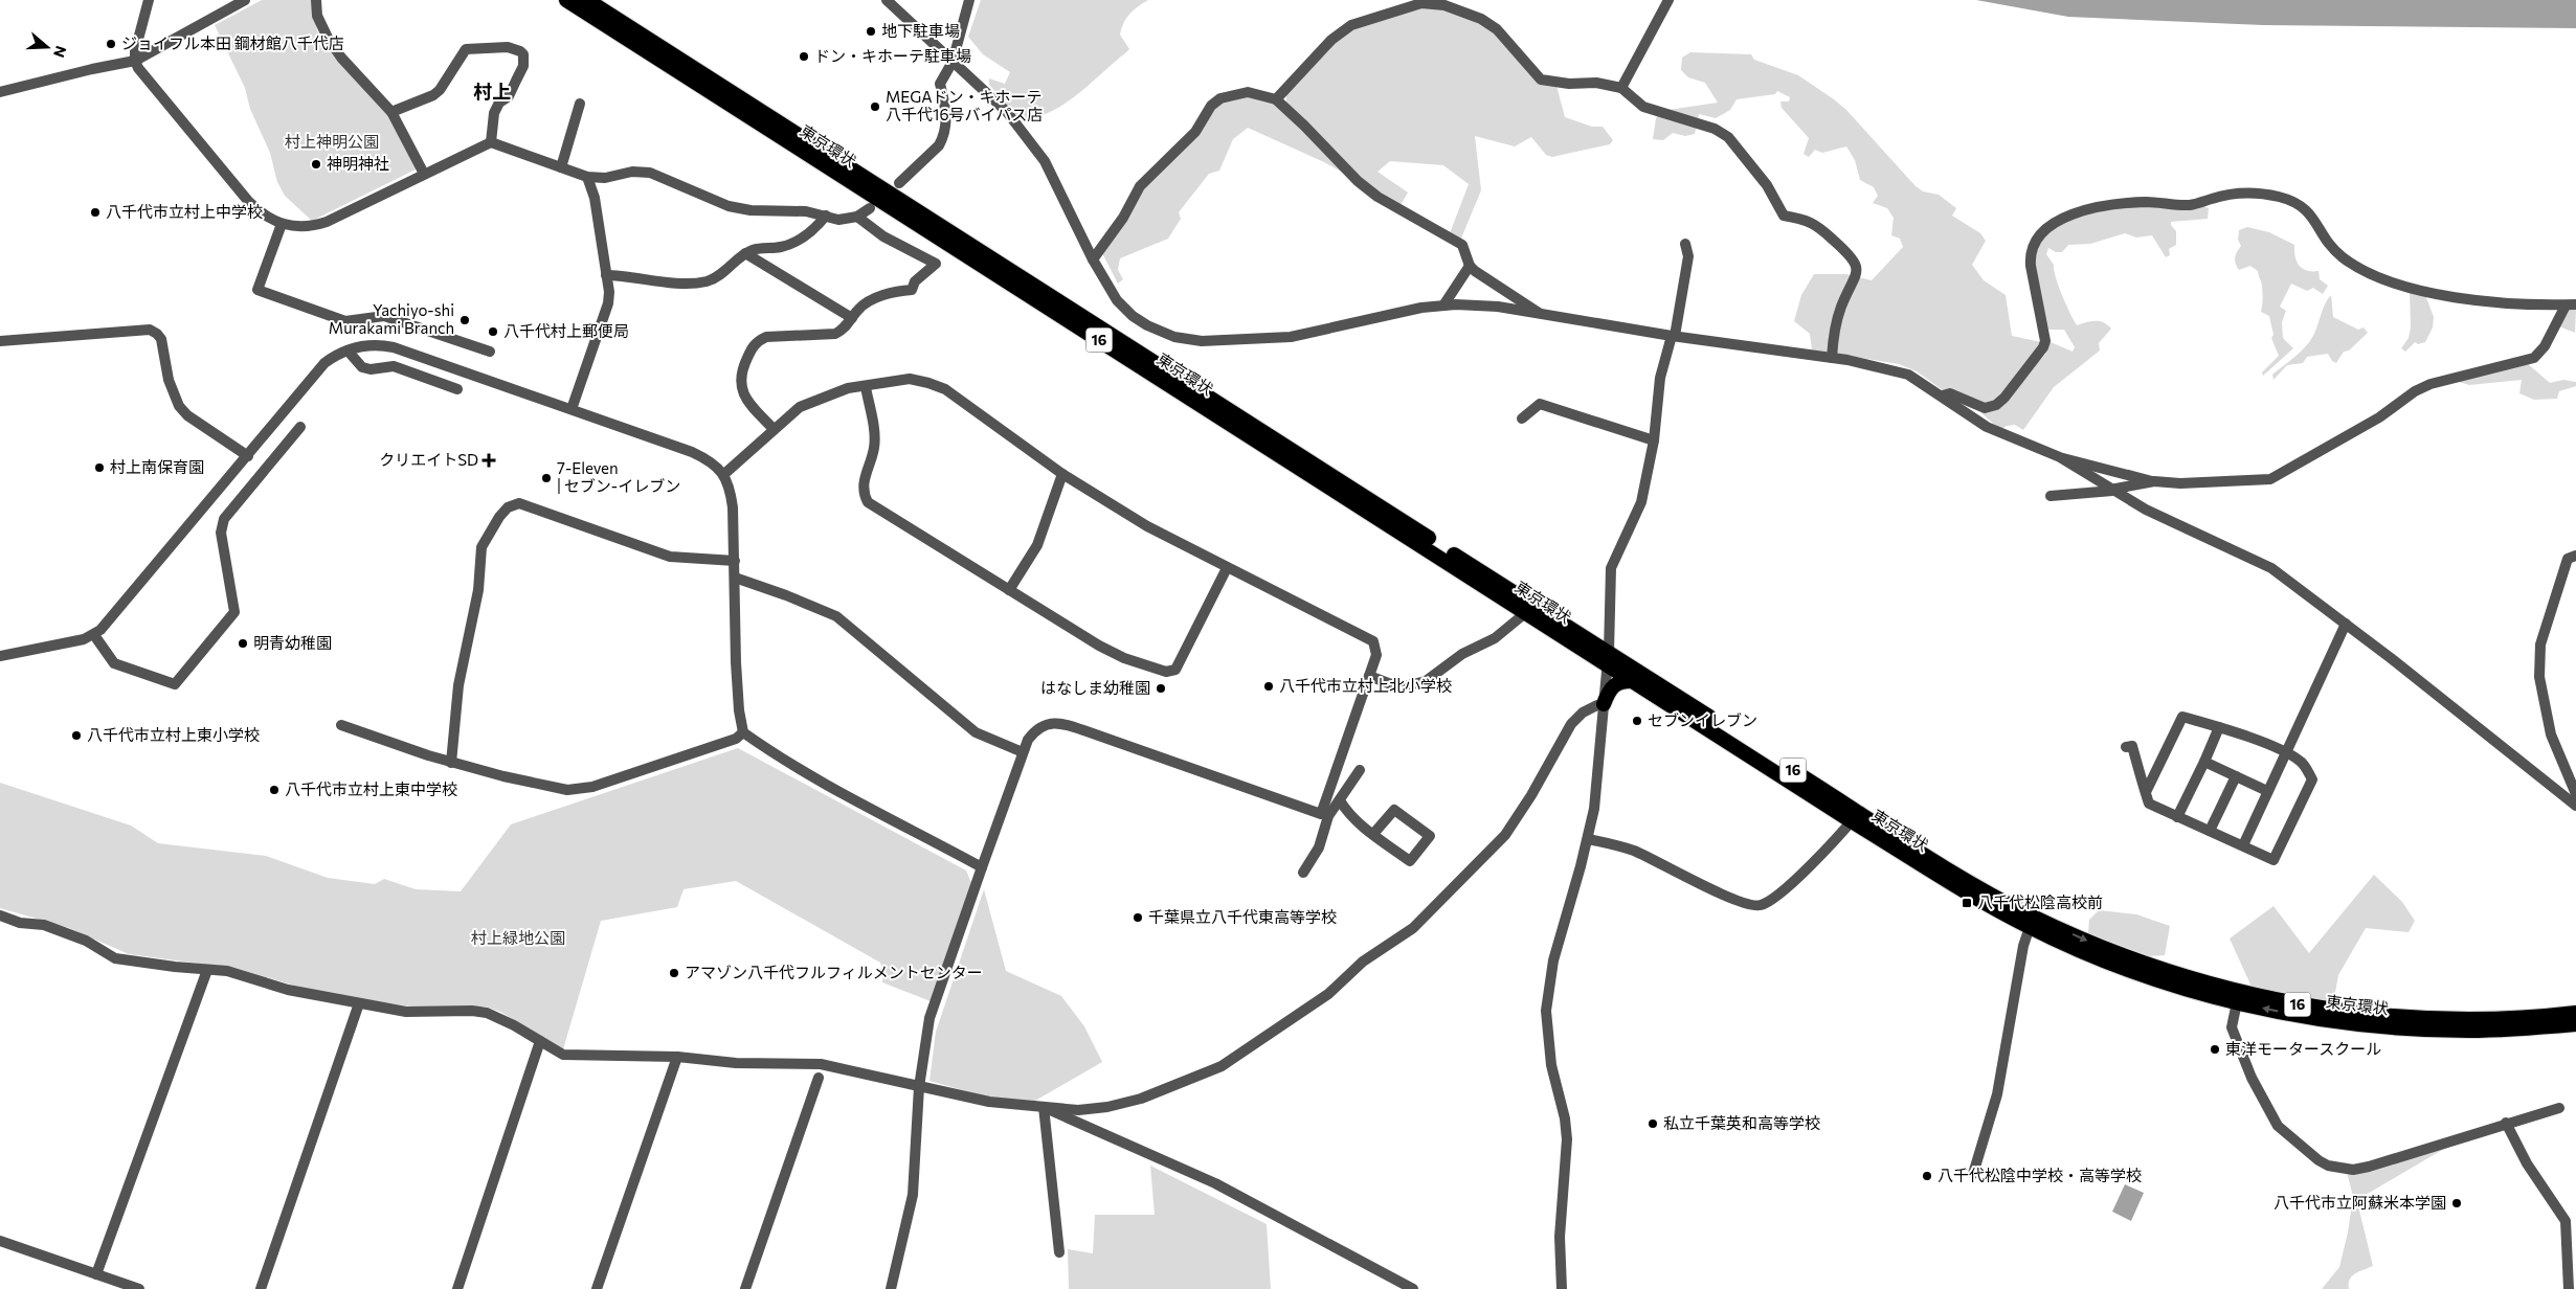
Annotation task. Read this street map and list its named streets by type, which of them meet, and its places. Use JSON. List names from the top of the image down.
{
  "streets": {
    "highway": ["東京環状", "16"]
  },
  "districts": ["村上"],
  "parks": ["村上神明公園", "村上緑地公園"],
  "places": {
    "other": [
      "地下駐車場",
      "ジョイフル本田 鋼材館八千代店",
      "ドン・キホーテ駐車場",
      "MEGAドン・キホーテ 八千代16号バイパス店",
      "神明神社",
      "八千代市立村上中学校",
      "Yachiyo-shi Murakami Branch",
      "八千代村上郵便局",
      "村上南保育園",
      "7-Eleven | セブン-イレブン",
      "明青幼稚園",
      "八千代市立村上北小学校",
      "はなしま幼稚園",
      "セブンイレブン",
      "八千代市立村上東小学校",
      "八千代市立村上東中学校",
      "千葉県立八千代東高等学校",
      "アマゾン八千代フルフィルメントセンター",
      "東洋モータースクール",
      "私立千葉英和高等学校",
      "八千代松陰中学校・高等学校",
      "八千代市立阿蘇米本学園"
    ],
    "health": ["クリエイトSD"],
    "transit": ["八千代松陰高校前"]
  },
  "north": "right"
}
